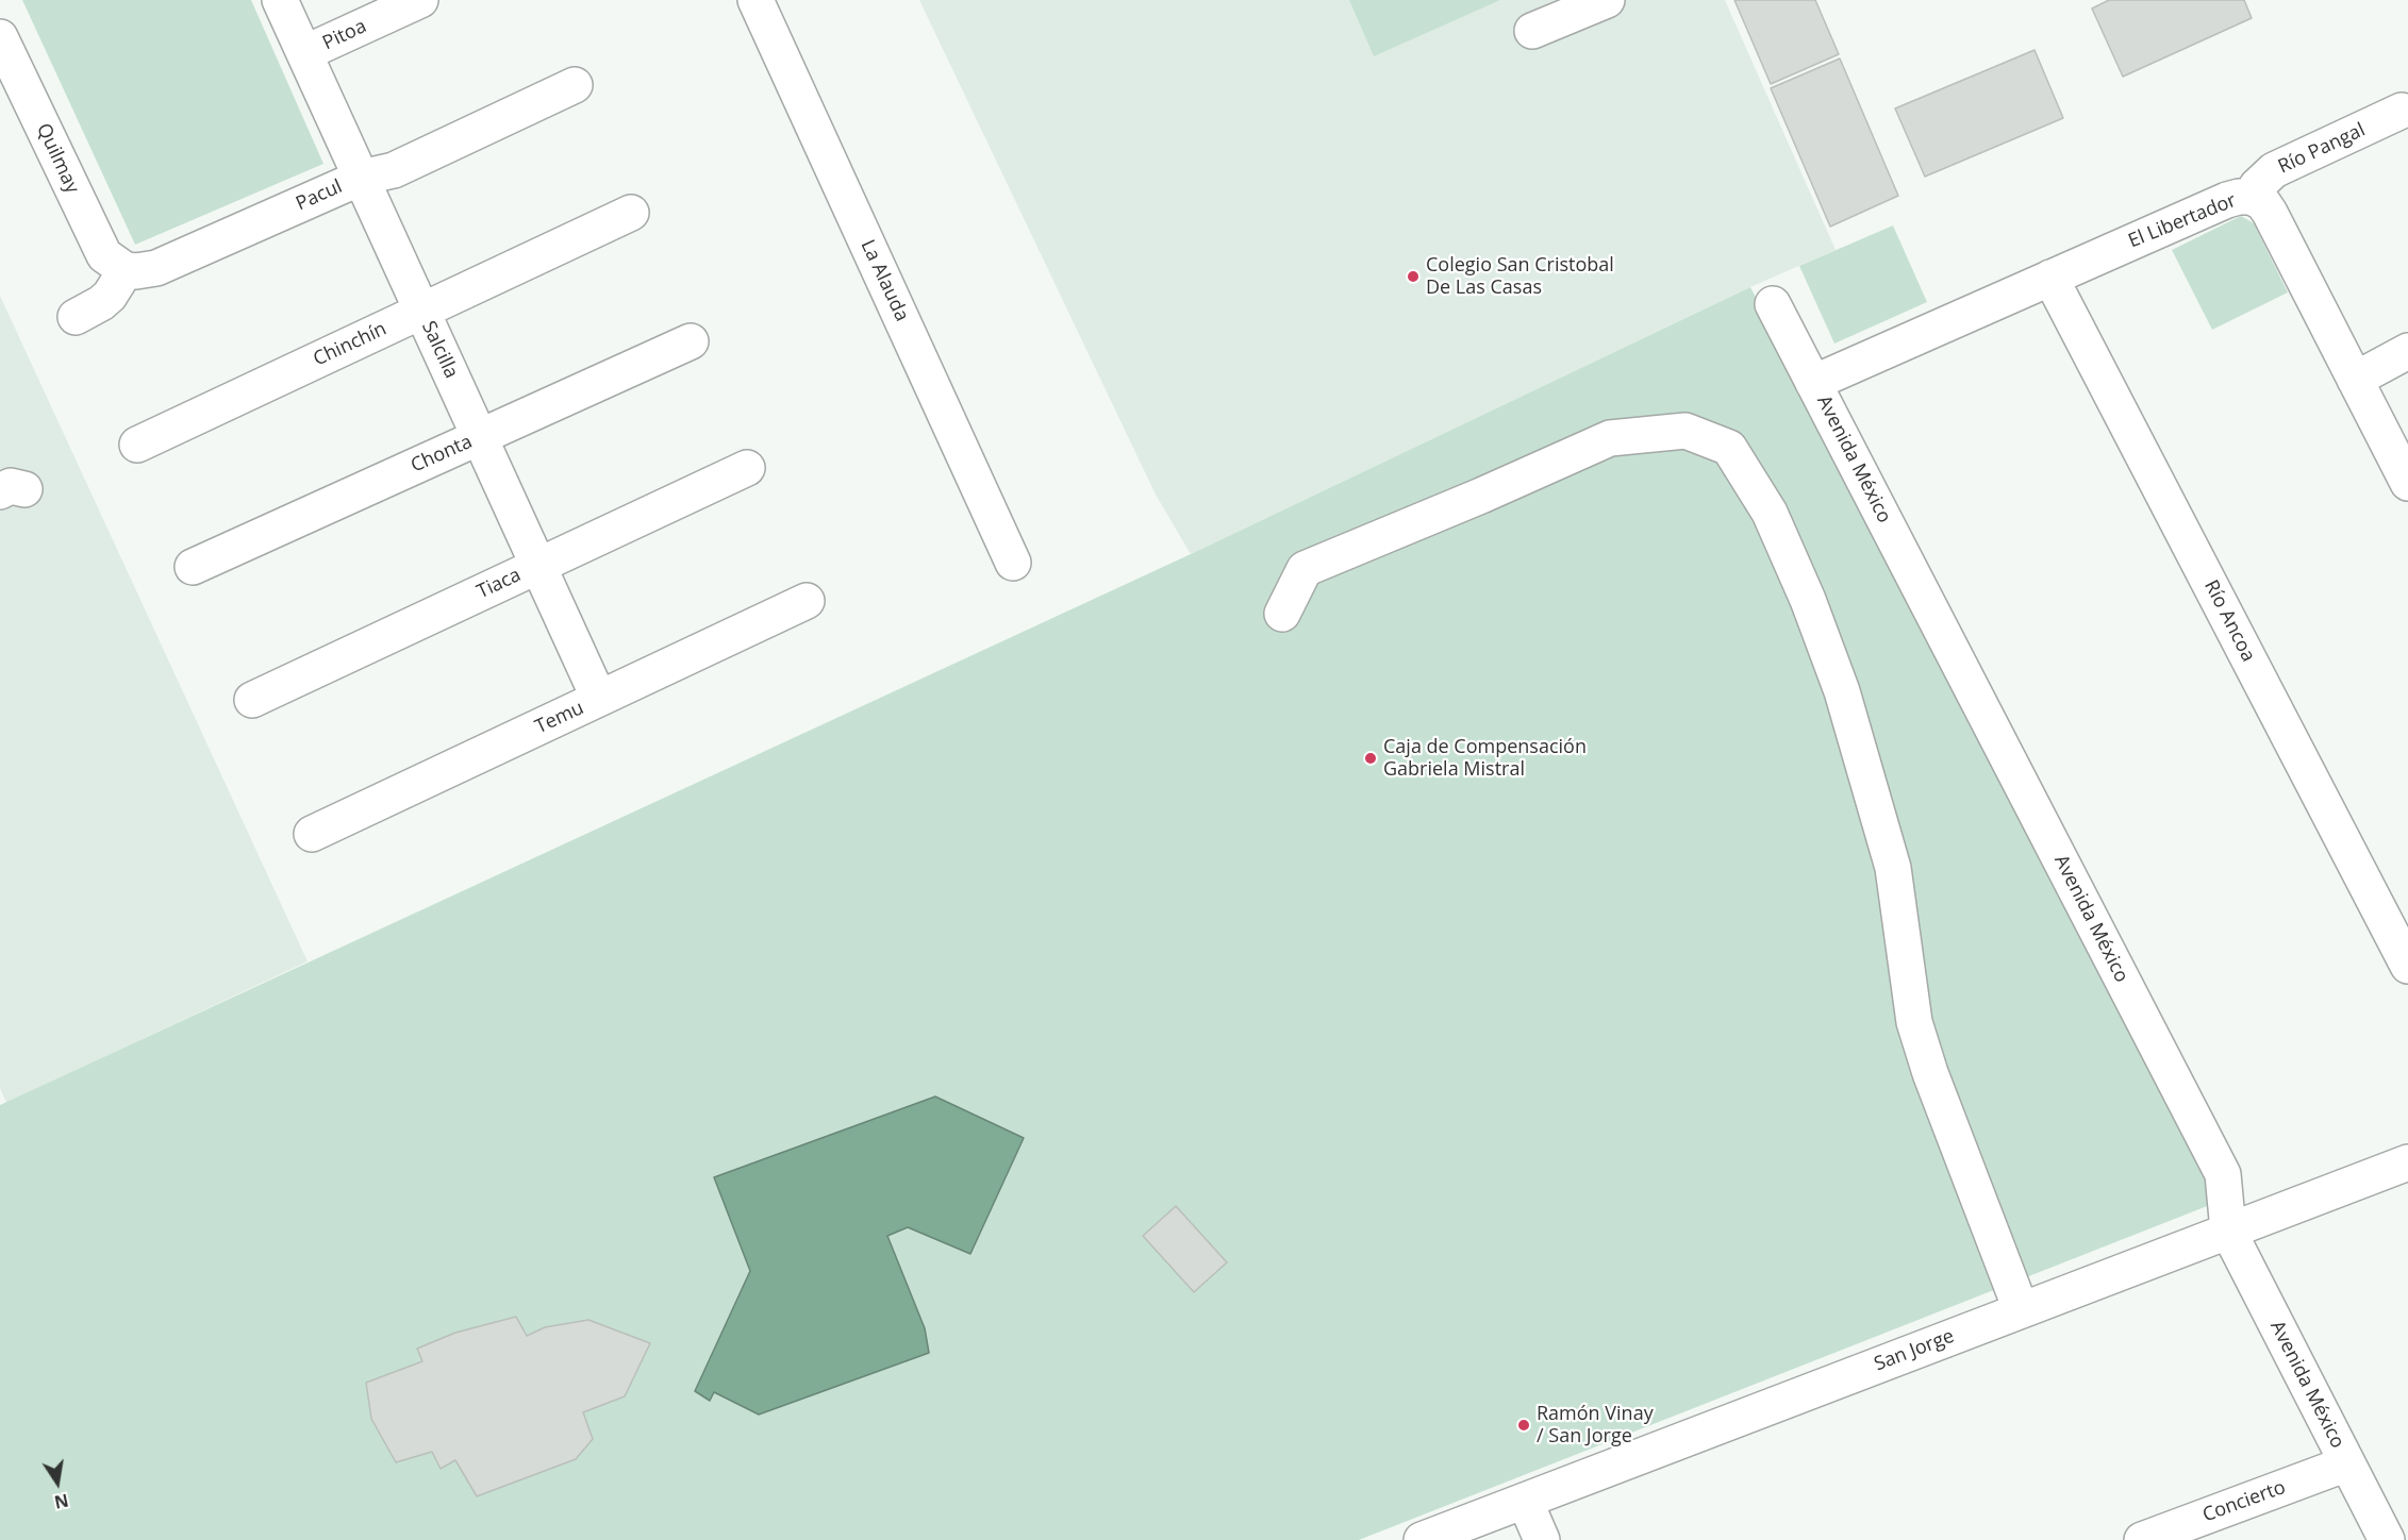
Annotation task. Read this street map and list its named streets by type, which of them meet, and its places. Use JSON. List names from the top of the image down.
{
  "streets": {
    "street": [
      "Pitoa",
      "Río Pangal",
      "Quilmay",
      "Pacul",
      "El Libertador",
      "La Alauda",
      "Chinchín",
      "Salcilla",
      "Chonta",
      "Avenida México",
      "Tiaca",
      "Río Ancoa",
      "Temu",
      "San Jorge",
      "Concierto"
    ]
  },
  "crossings": [
    ["Pitoa", "Salcilla"],
    ["Río Pangal", "El Libertador"],
    ["Quilmay", "Pacul"],
    ["Pacul", "Salcilla"],
    ["El Libertador", "Avenida México"],
    ["El Libertador", "Río Ancoa"],
    ["Chinchín", "Salcilla"],
    ["Salcilla", "Chonta"],
    ["Salcilla", "Tiaca"],
    ["Salcilla", "Temu"],
    ["Avenida México", "San Jorge"],
    ["Avenida México", "Concierto"]
  ],
  "places": ["Colegio San Cristobal De Las Casas", "Caja de Compensación Gabriela Mistral", "Ramón Vinay / San Jorge"],
  "north": "bottom"
}
